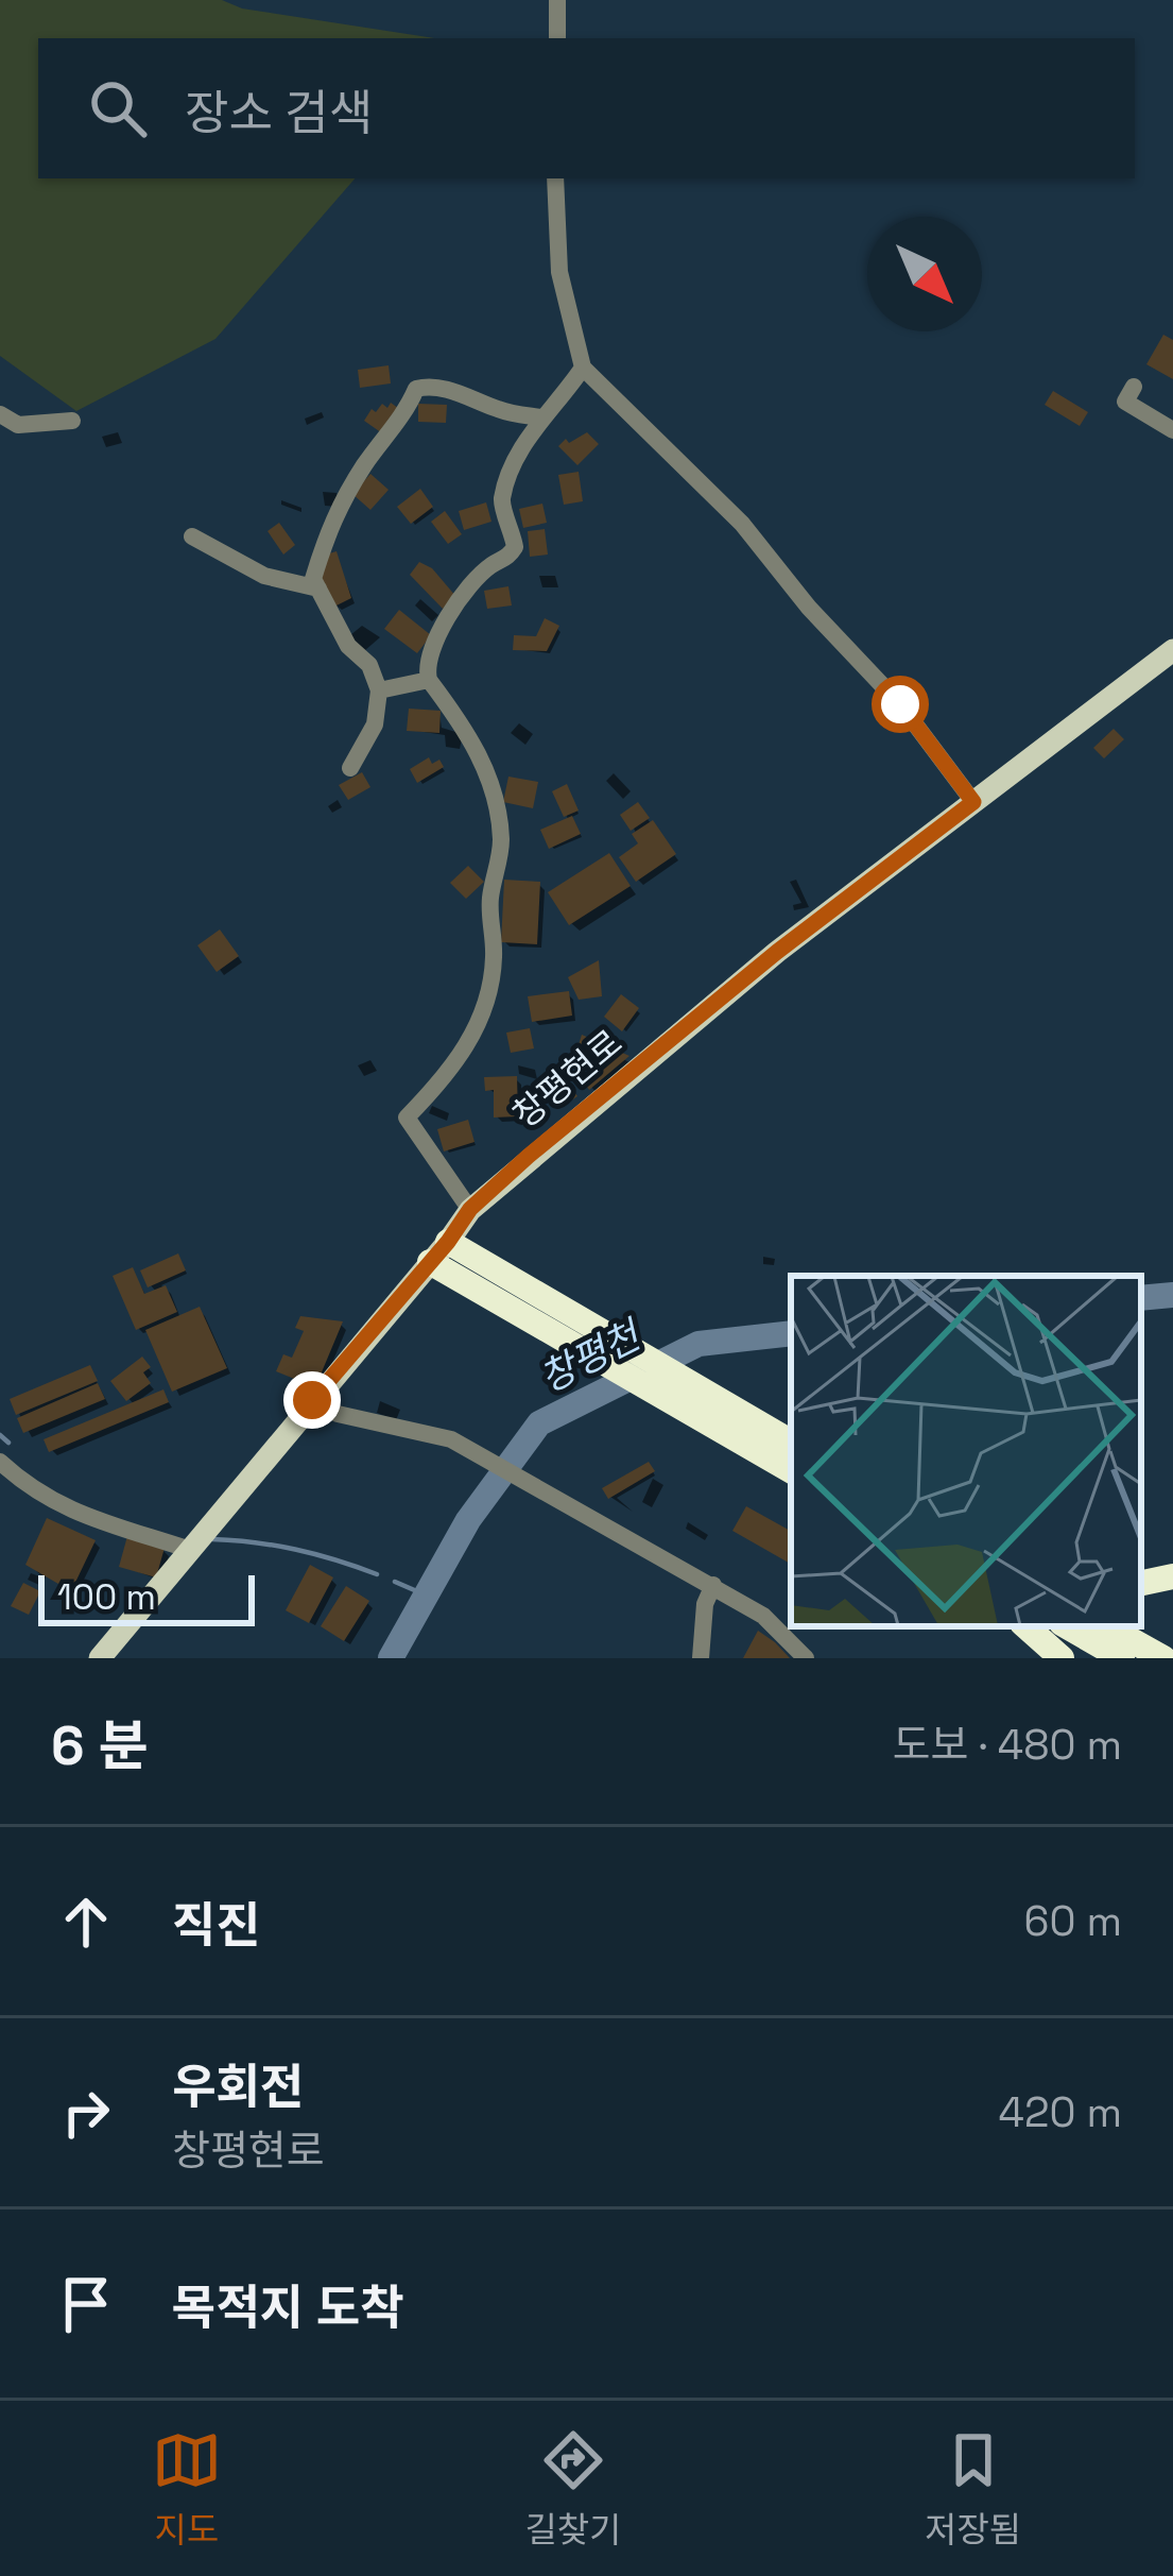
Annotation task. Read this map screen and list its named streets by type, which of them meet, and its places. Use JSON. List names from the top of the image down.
{
  "streets": {
    "main road": ["창평현로"]
  },
  "water": ["창평천"],
  "scale_bar": "100 m",
  "north": "bottom right",
  "page": {
    "search": "장소 검색",
    "scale": "100 m",
    "heading": ["6 분", "도보 · 480 m"],
    "list": [
      ["직진", "60 m"],
      ["우회전", "창평현로", "420 m"],
      "목적지 도착"
    ],
    "nav": ["지도", "길찾기", "저장됨"]
  }
}
